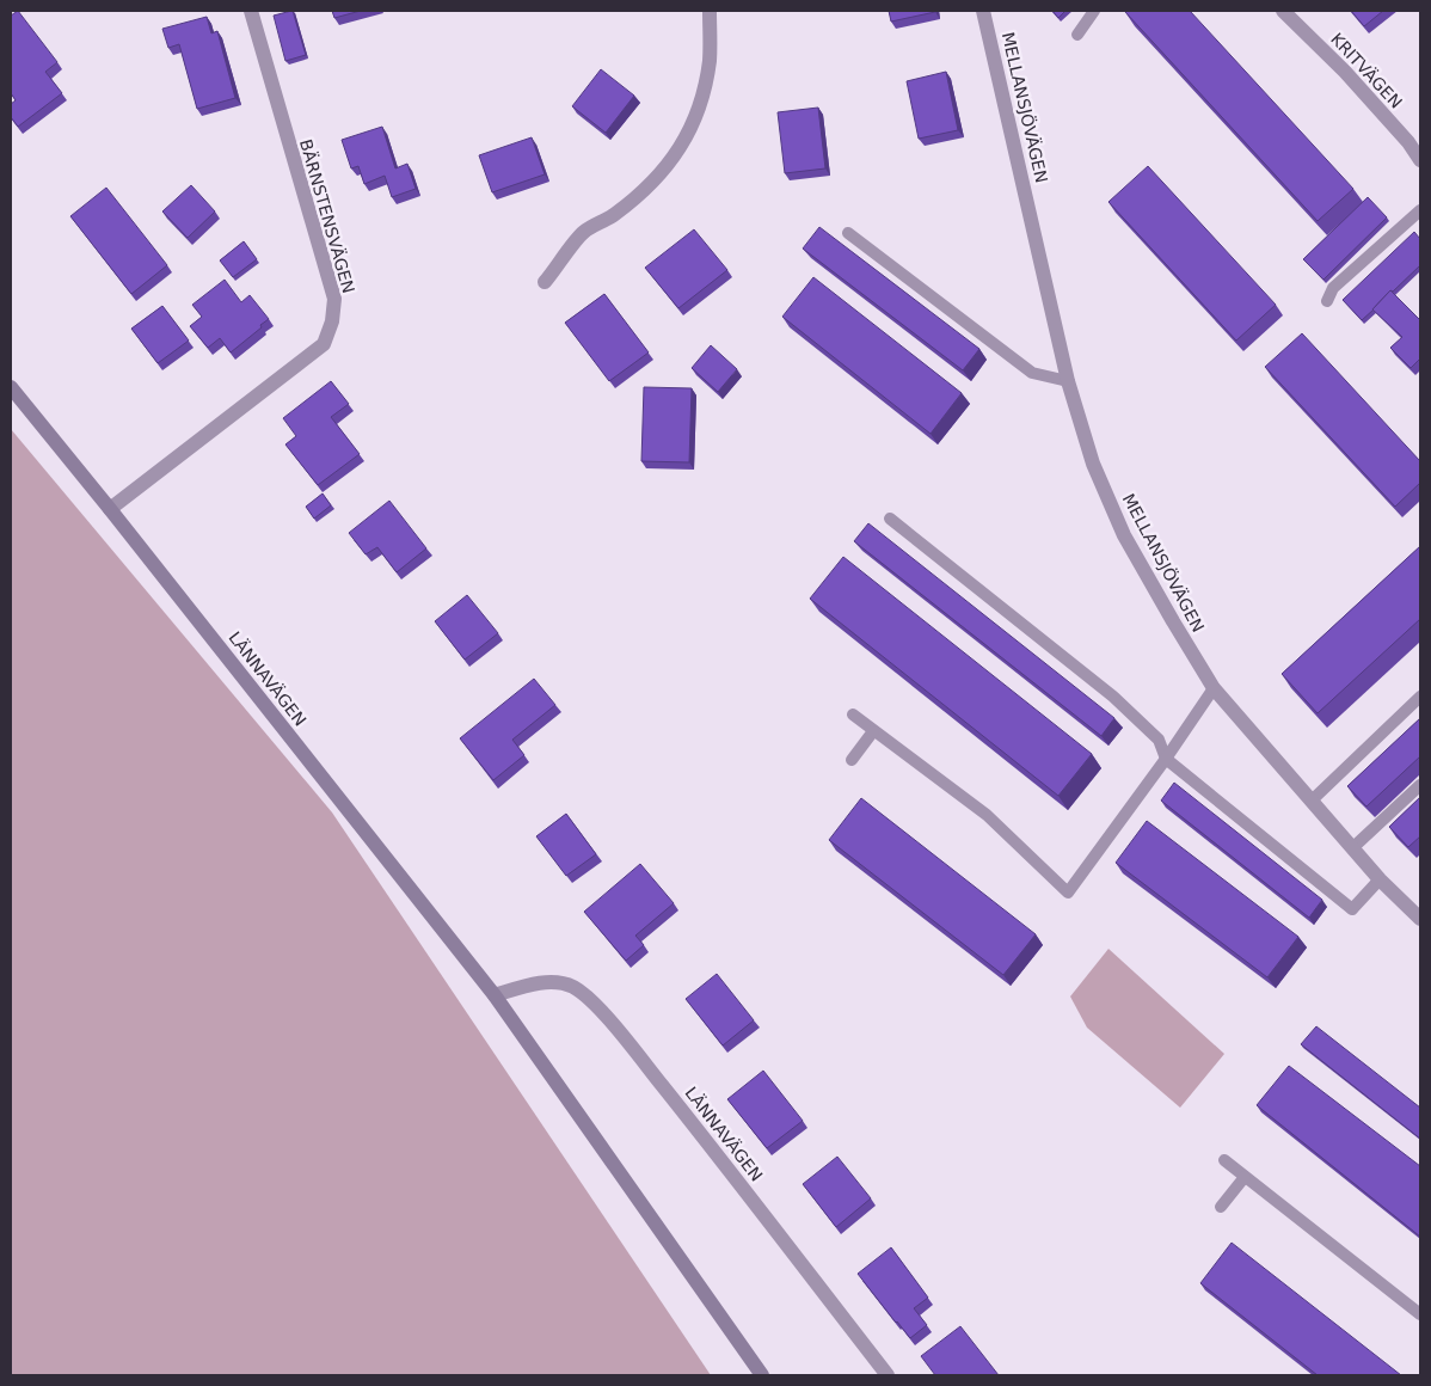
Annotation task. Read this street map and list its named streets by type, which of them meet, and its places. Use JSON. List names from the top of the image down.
{
  "streets": {
    "main road": ["LÄNNAVÄGEN"],
    "street": ["KRITVÄGEN", "MELLANSJÖVÄGEN", "BÄRNSTENSVÄGEN"]
  },
  "crossings": [
    ["BÄRNSTENSVÄGEN", "LÄNNAVÄGEN"]
  ]
}
